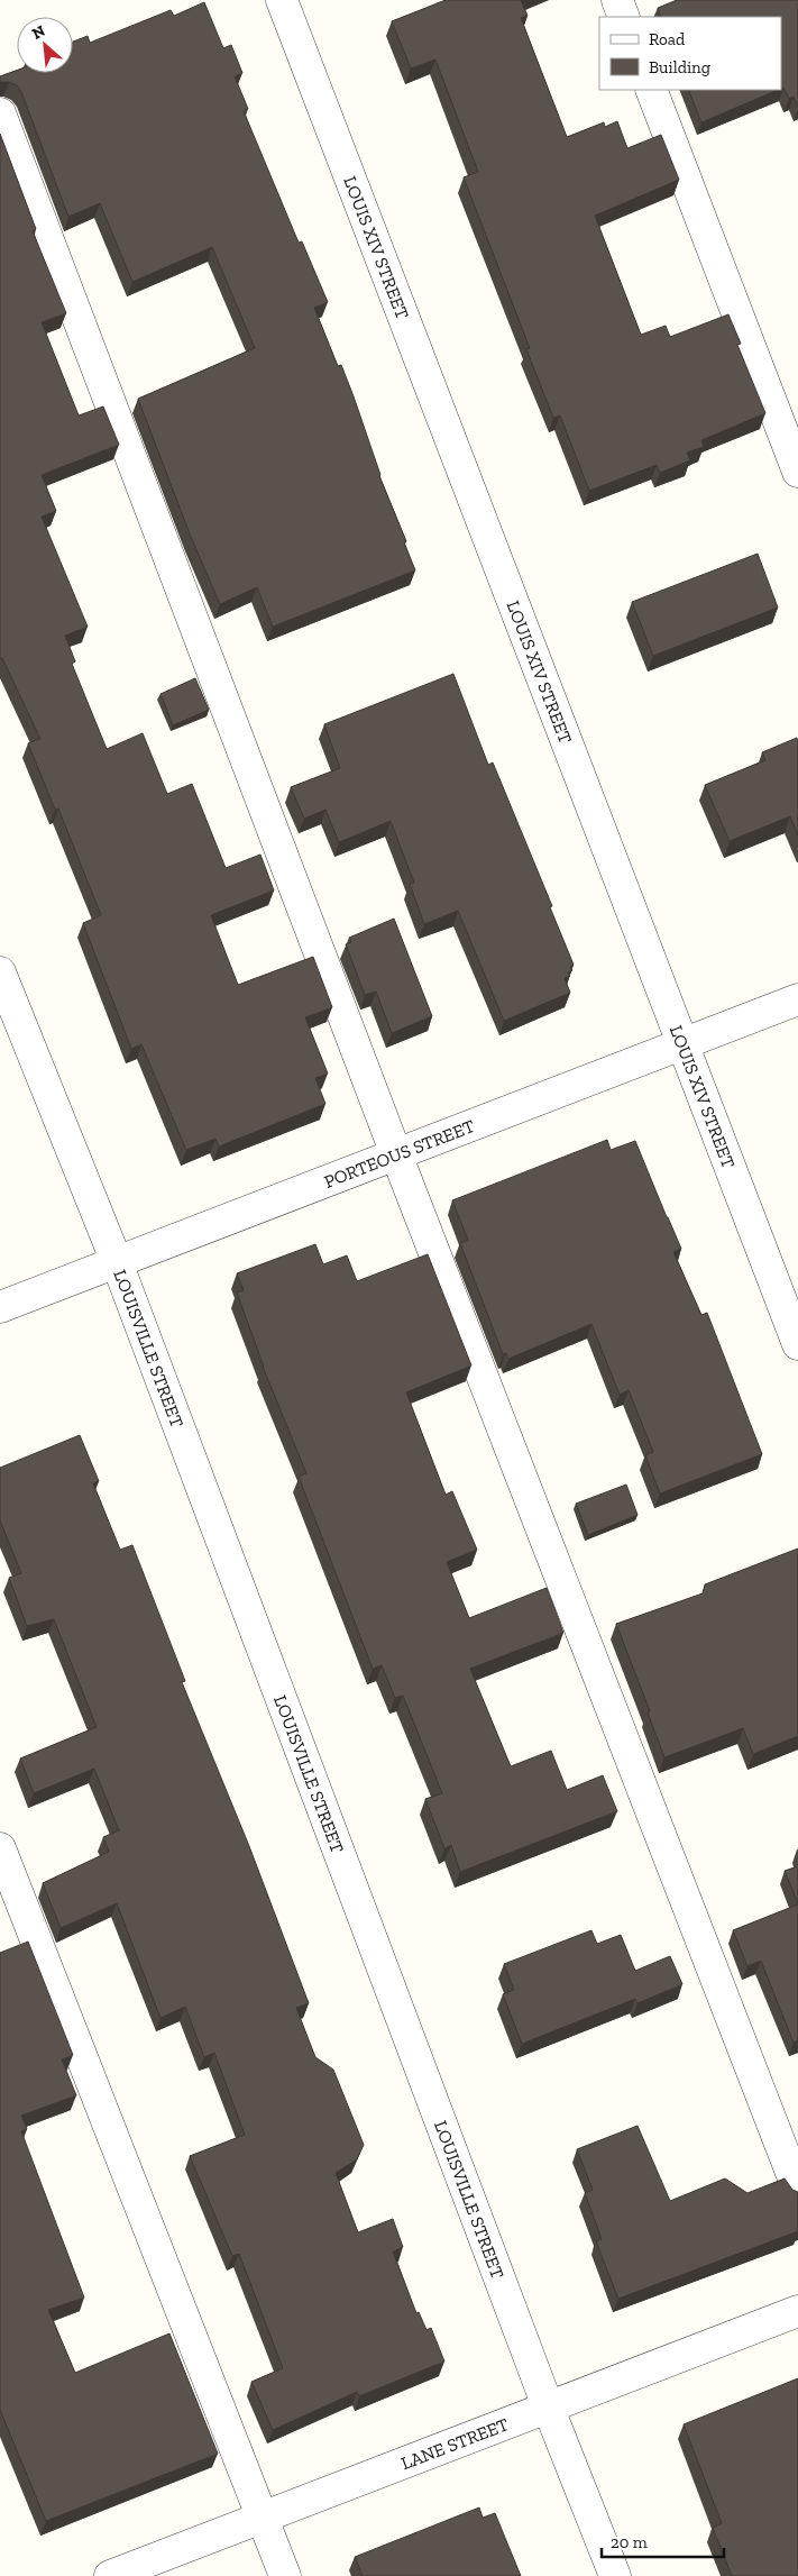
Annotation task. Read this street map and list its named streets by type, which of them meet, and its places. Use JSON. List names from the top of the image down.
{
  "streets": {
    "street": [
      "LOUIS XIV STREET",
      "PORTEOUS STREET",
      "LOUISVILLE STREET",
      "LANE STREET"
    ]
  },
  "crossings": [
    ["LOUIS XIV STREET", "PORTEOUS STREET"],
    ["PORTEOUS STREET", "LOUISVILLE STREET"],
    ["LOUISVILLE STREET", "LANE STREET"]
  ],
  "legend": ["Road", "Building"],
  "scale_bar": "20 m",
  "north": "top left"
}
